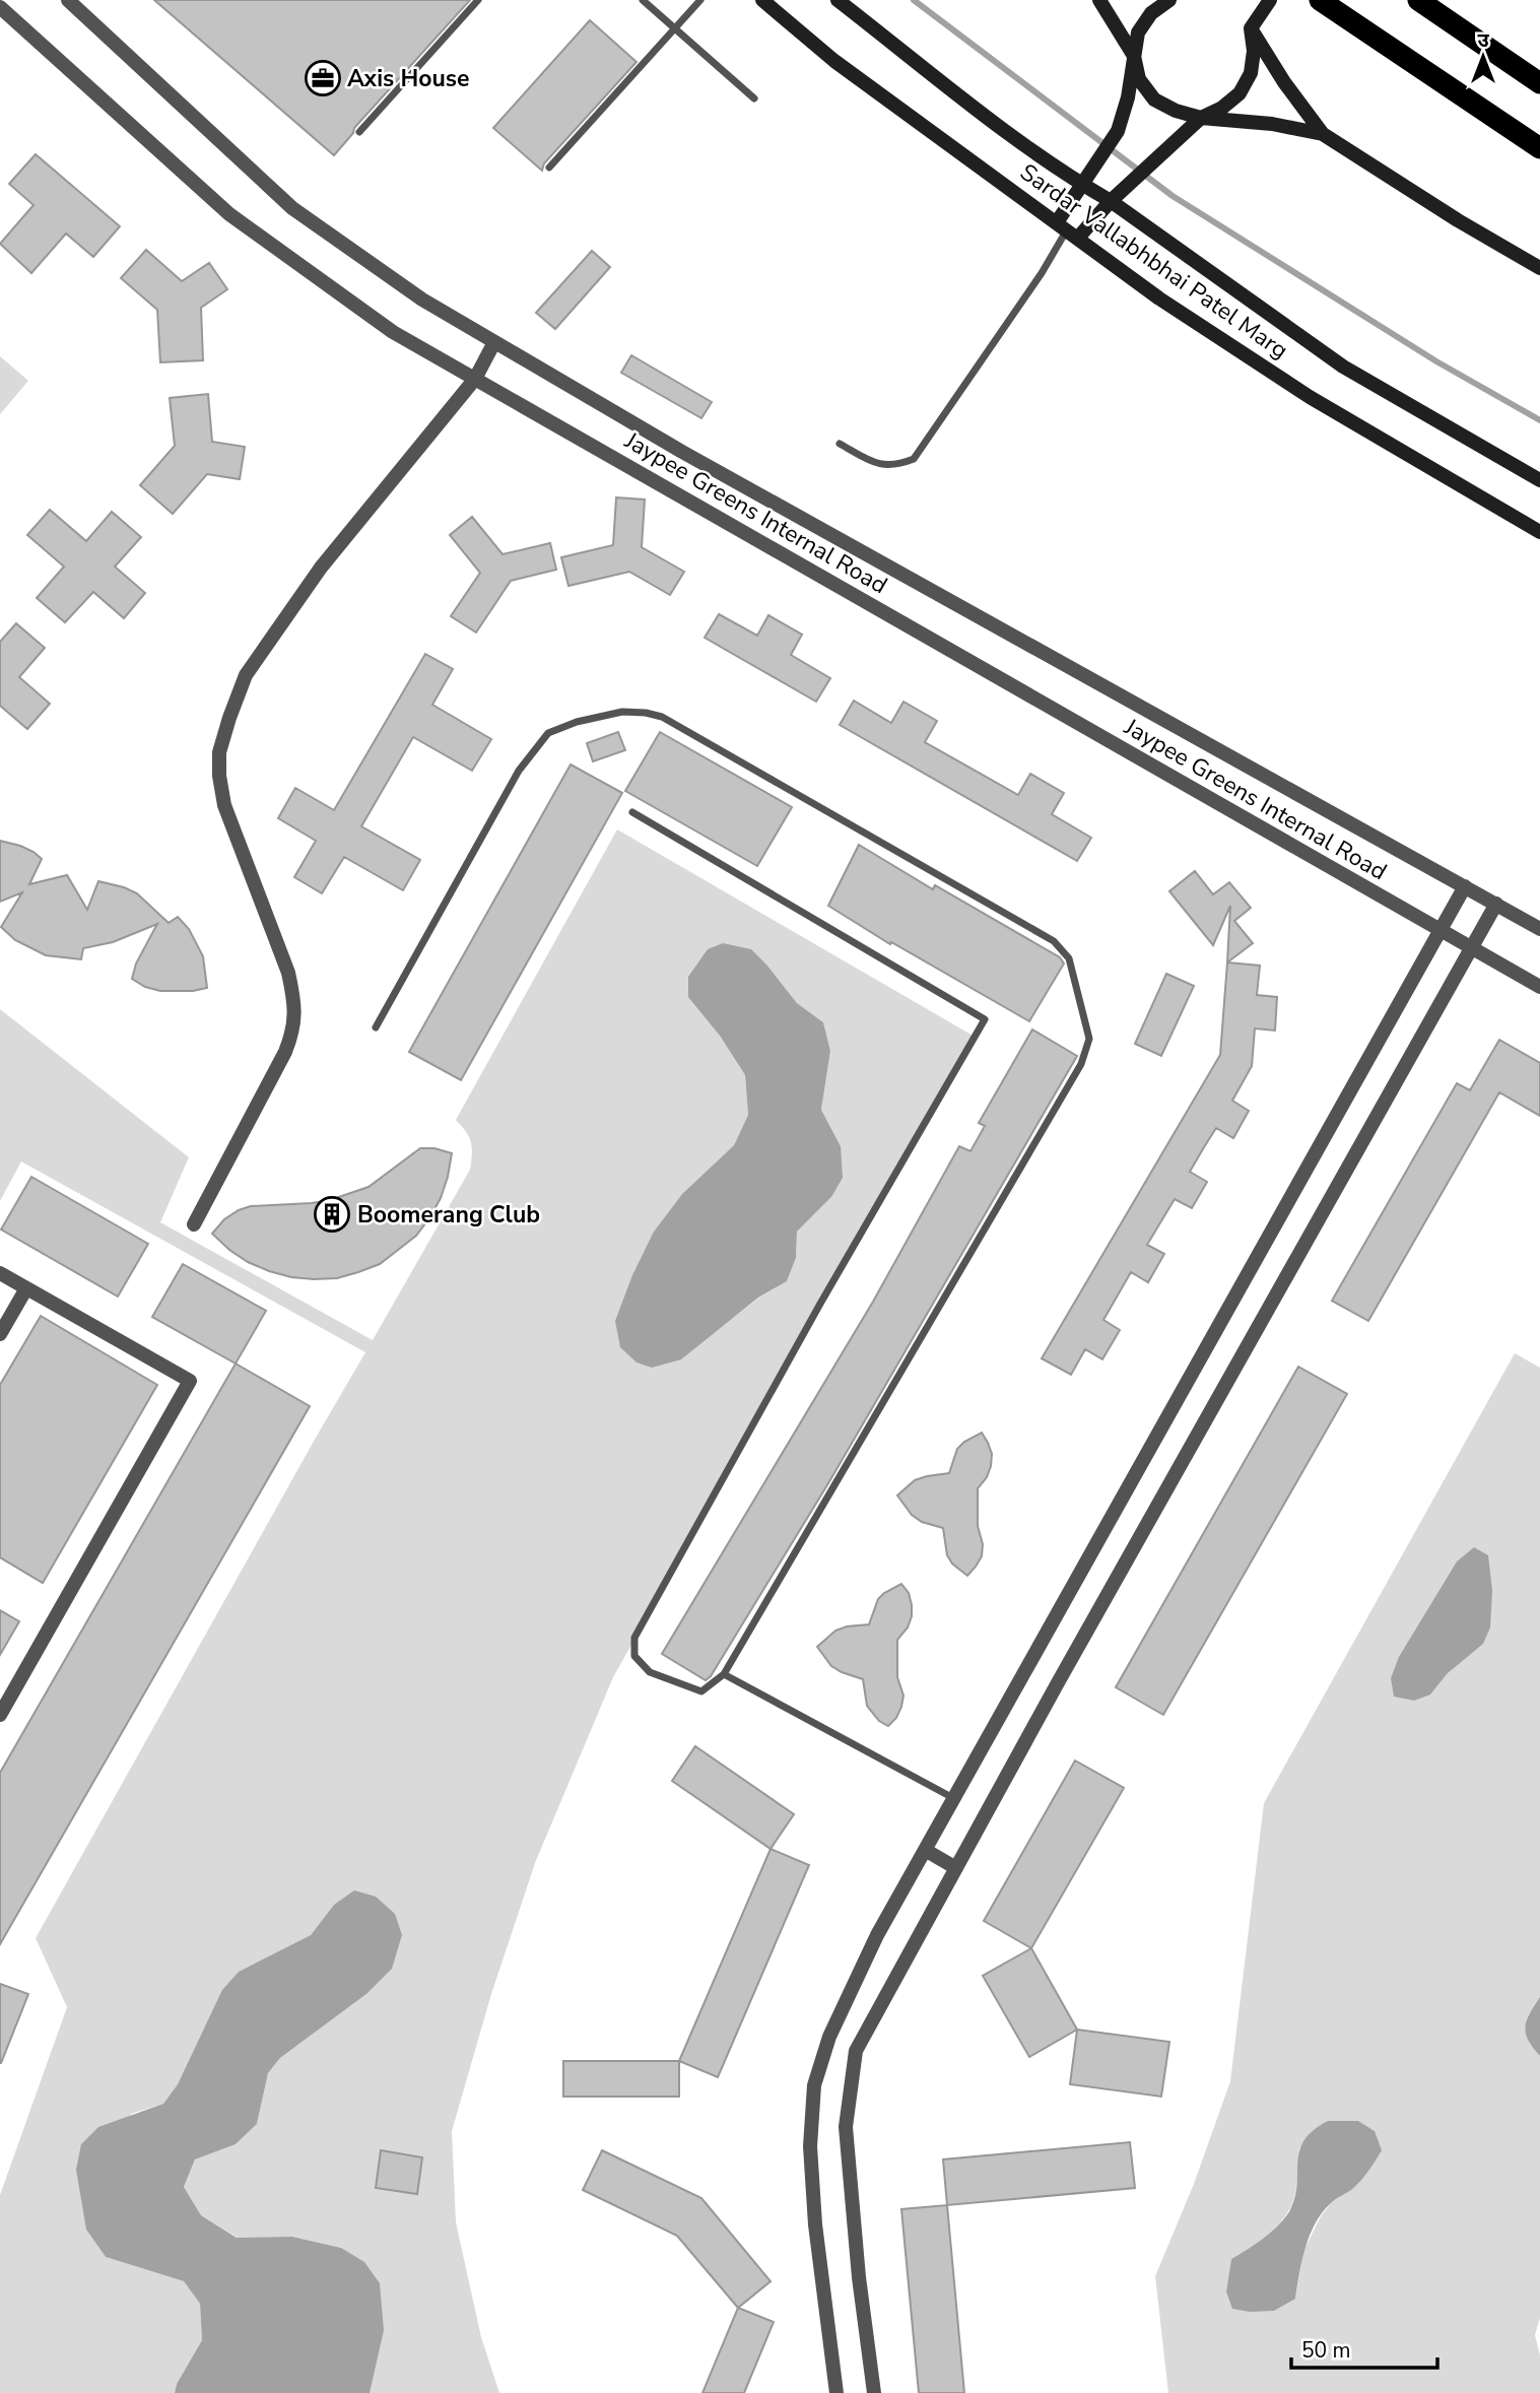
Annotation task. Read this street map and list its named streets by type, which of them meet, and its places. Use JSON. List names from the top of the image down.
{
  "streets": {
    "street": ["Sardar Vallabhbhai Patel Marg", "Jaypee Greens Internal Road"]
  },
  "places": {
    "office": ["Axis House"],
    "building": ["Boomerang Club"]
  },
  "scale_bar": "50 m",
  "north": "top"
}
